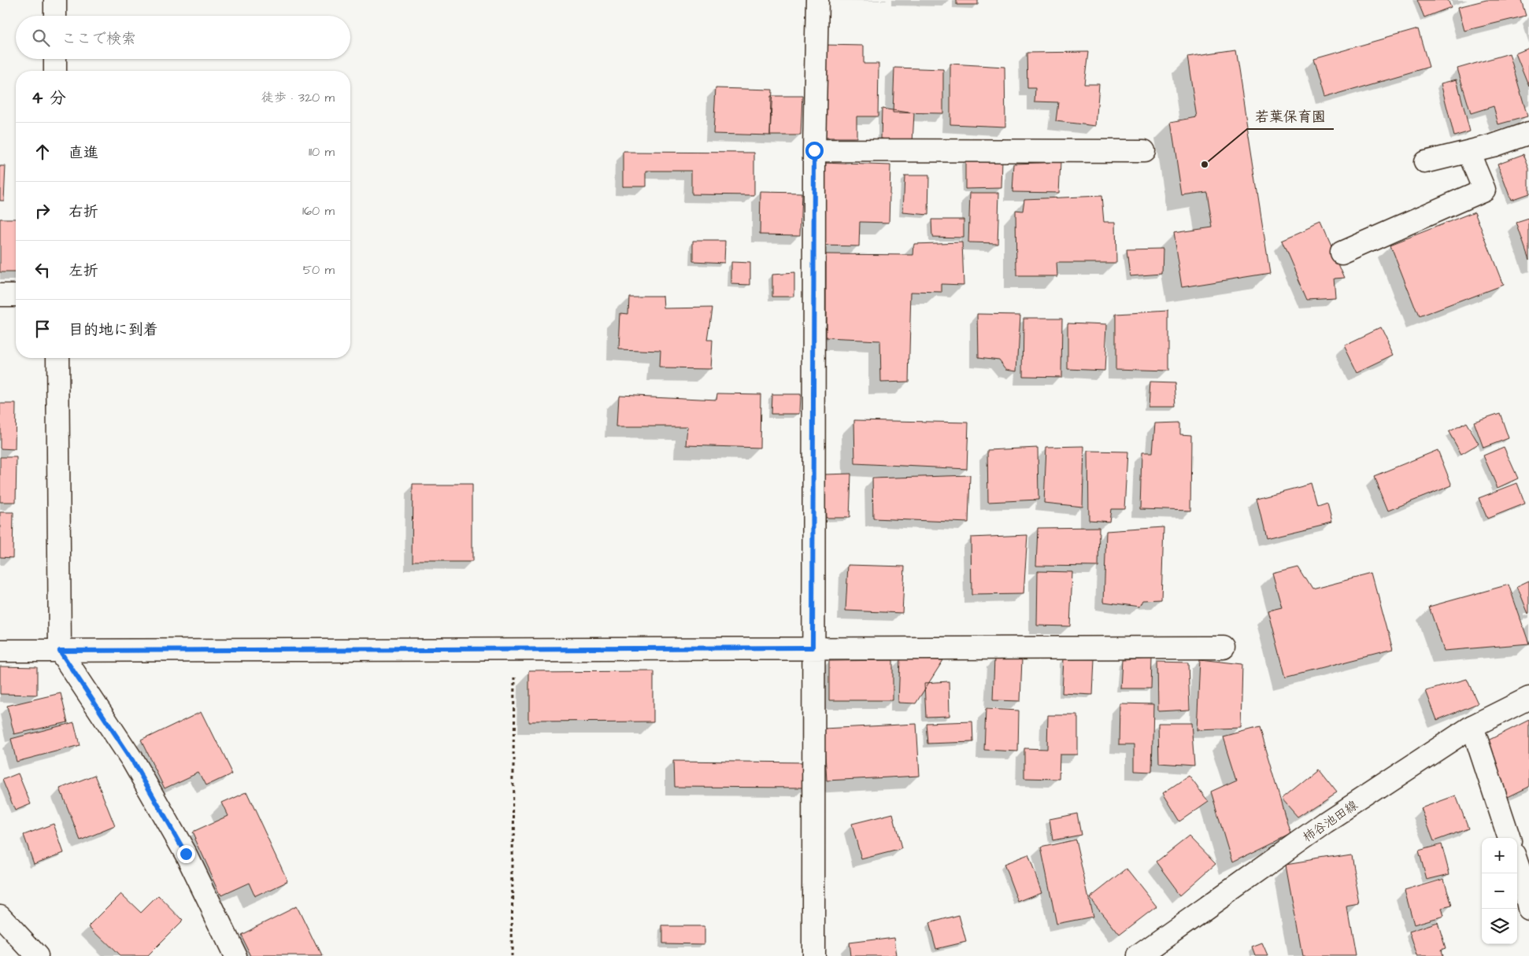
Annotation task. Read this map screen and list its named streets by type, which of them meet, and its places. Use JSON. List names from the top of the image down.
{
  "streets": {
    "street": ["柿谷池田線"]
  },
  "places": ["若葉保育園"],
  "page": {
    "search": "ここで検索",
    "heading": ["4 分", "徒歩 · 320 m"],
    "list": [
      ["直進", "110 m"],
      ["右折", "160 m"],
      ["左折", "50 m"],
      "目的地に到着"
    ],
    "map_buttons": ["+", "−"]
  }
}
